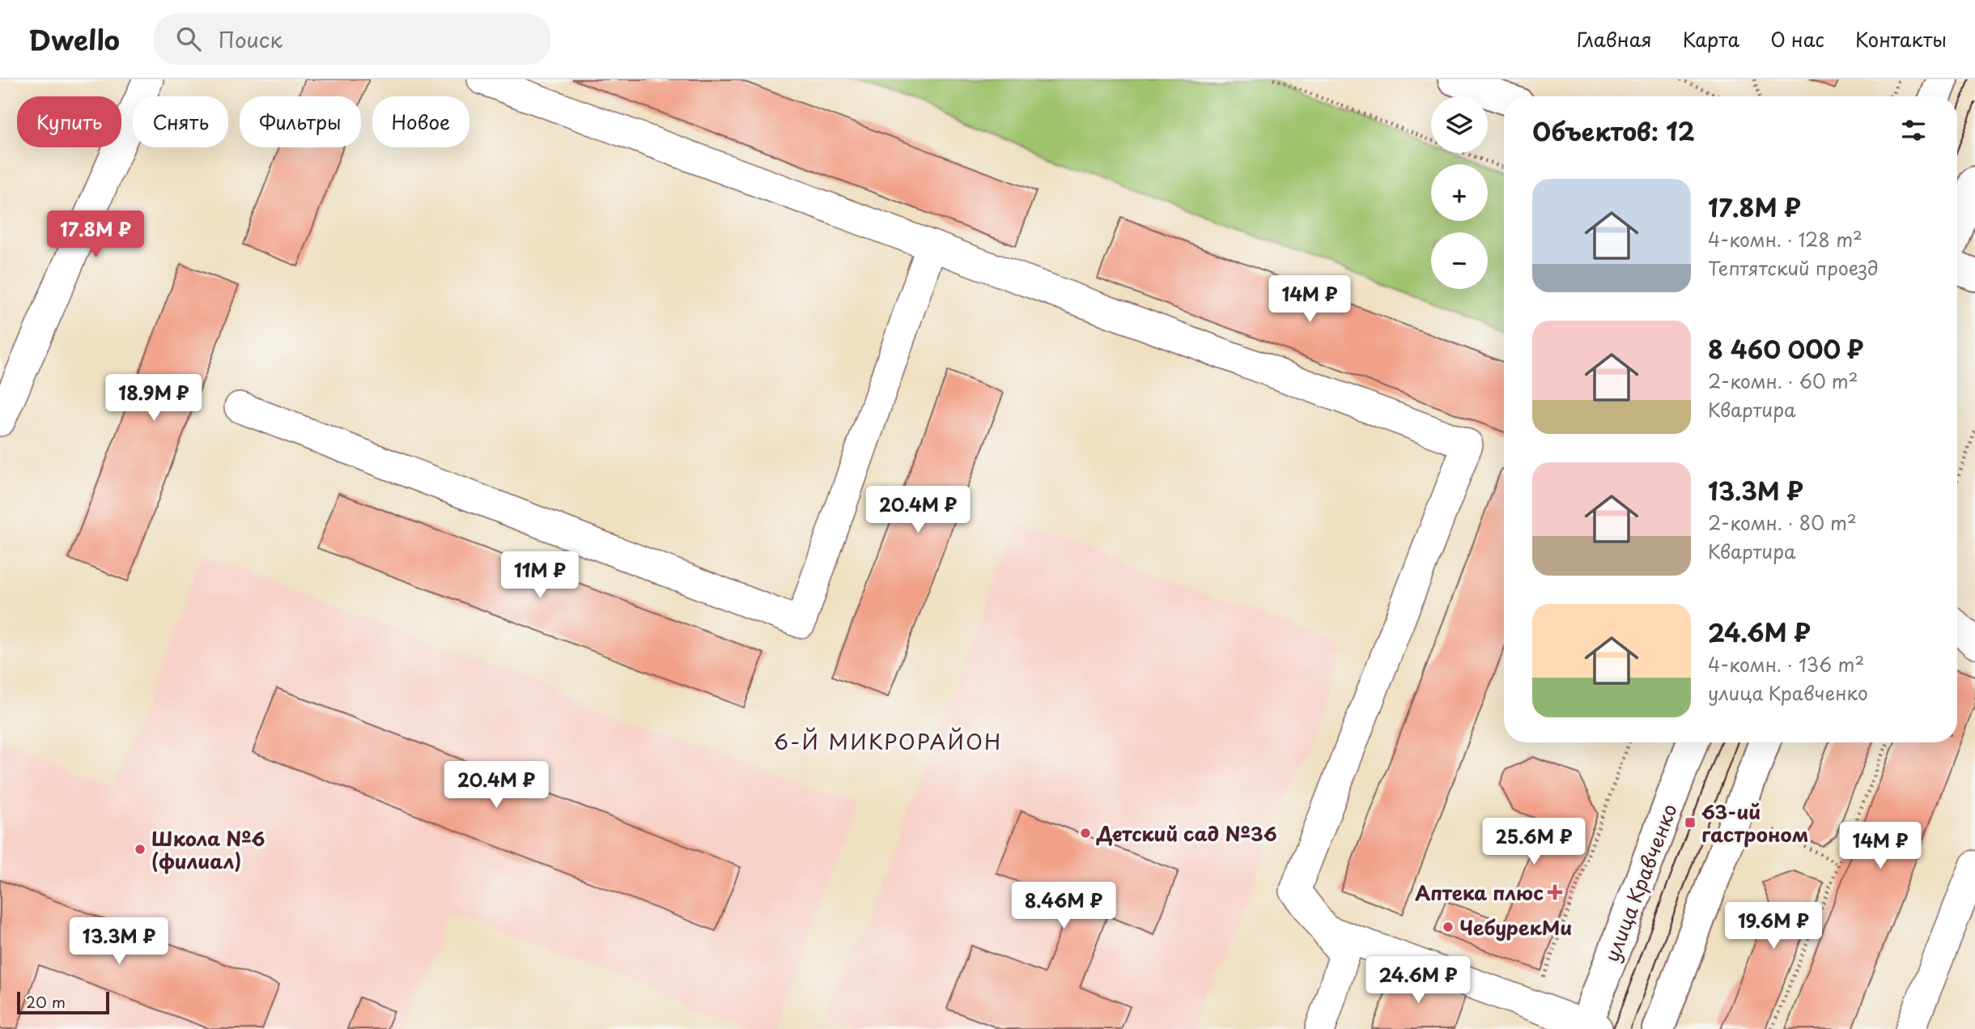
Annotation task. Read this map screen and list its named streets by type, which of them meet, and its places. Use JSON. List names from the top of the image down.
{
  "streets": {
    "main road": ["улица Кравченко"]
  },
  "districts": ["6-Й МИКРОРАЙОН"],
  "places": {
    "transit": ["63-ий гастроном"],
    "other": ["Детский сад №36", "Школа №6 (филиал)", "ЧебурекМи"],
    "health": ["Аптека плюс"]
  },
  "scale_bar": "20 m",
  "page": {
    "header": "Dwello",
    "search": "Поиск",
    "nav": [
      "Главная",
      "Карта",
      "О нас",
      "Контакты"
    ],
    "map_buttons": ["+", "−"],
    "chip": [
      "Купить",
      "Снять",
      "Фильтры",
      "Новое"
    ],
    "heading": "Объектов: 12",
    "list": [
      {
        "name": "17.8M ₽",
        "note": "4-комн. · 128 m² · Тептятский проезд"
      },
      {
        "name": "8 460 000 ₽",
        "note": "2-комн. · 60 m² · Квартира"
      },
      {
        "name": "13.3M ₽",
        "note": "2-комн. · 80 m² · Квартира"
      },
      {
        "name": "24.6M ₽",
        "note": "4-комн. · 136 m² · улица Кравченко"
      }
    ],
    "price": [
      "17.8M ₽",
      "14M ₽",
      "18.9M ₽",
      "20.4M ₽",
      "11M ₽",
      "20.4M ₽",
      "25.6M ₽",
      "14M ₽",
      "8.46M ₽",
      "19.6M ₽",
      "13.3M ₽",
      "24.6M ₽"
    ],
    "scale": "20 m"
  }
}
